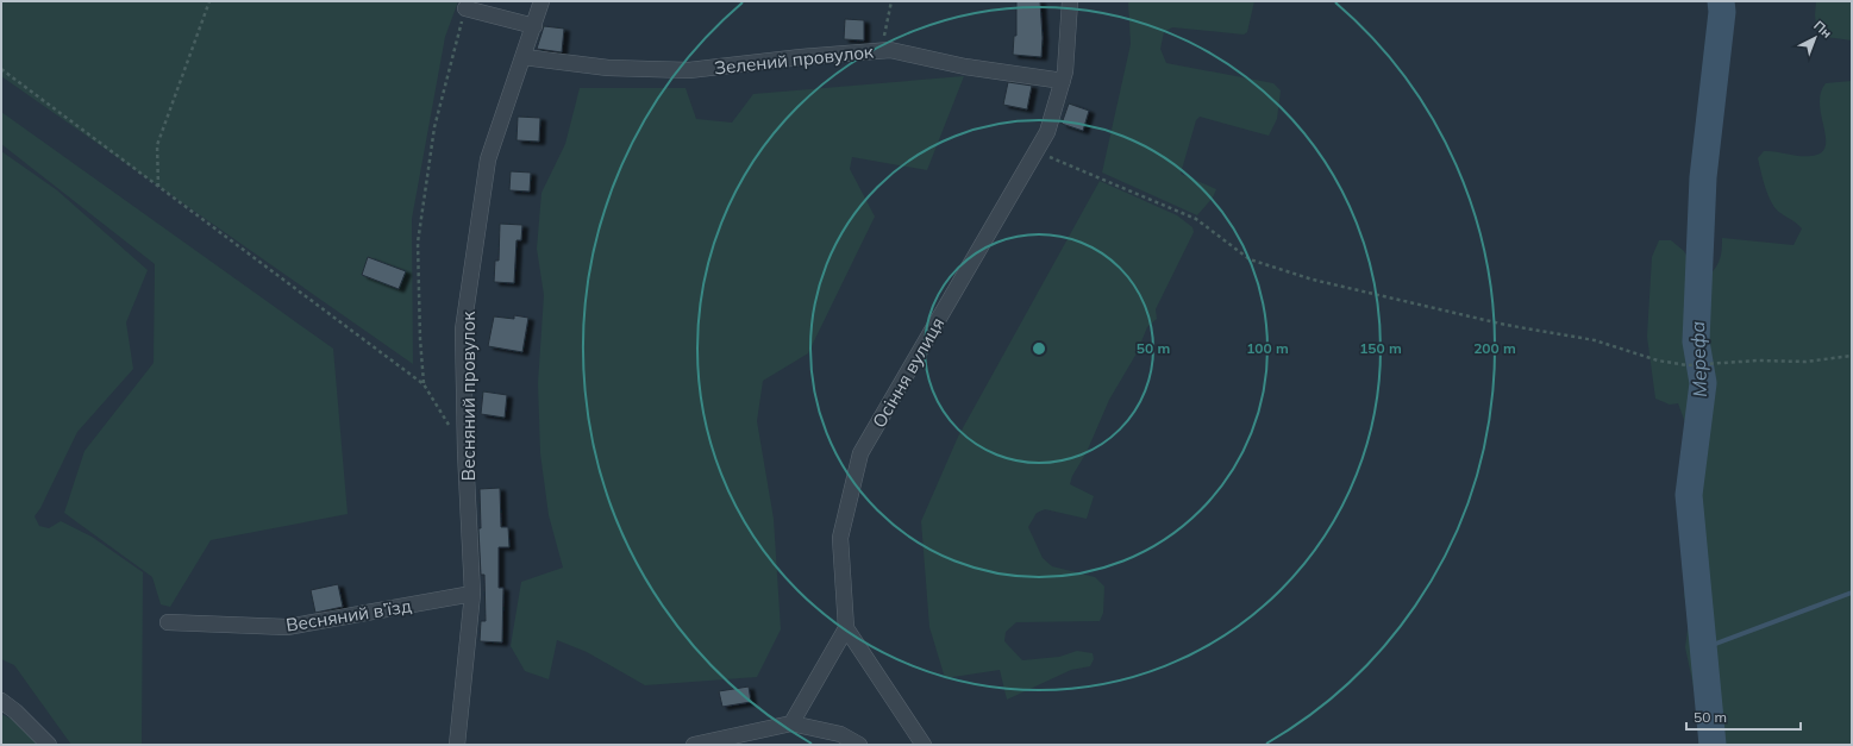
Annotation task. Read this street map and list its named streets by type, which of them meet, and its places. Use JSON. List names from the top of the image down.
{
  "streets": {
    "street": [
      "Зелений провулок",
      "Осіння вулиця",
      "Весняний провулок",
      "Весняний в’їзд"
    ]
  },
  "crossings": [
    ["Зелений провулок", "Осіння вулиця"],
    ["Зелений провулок", "Весняний провулок"],
    ["Весняний провулок", "Весняний в’їзд"]
  ],
  "water": ["Мерефа"],
  "scale_bar": "50 m",
  "north": "top right",
  "rings": [
    "50 m",
    "100 m",
    "150 m",
    "200 m"
  ]
}
